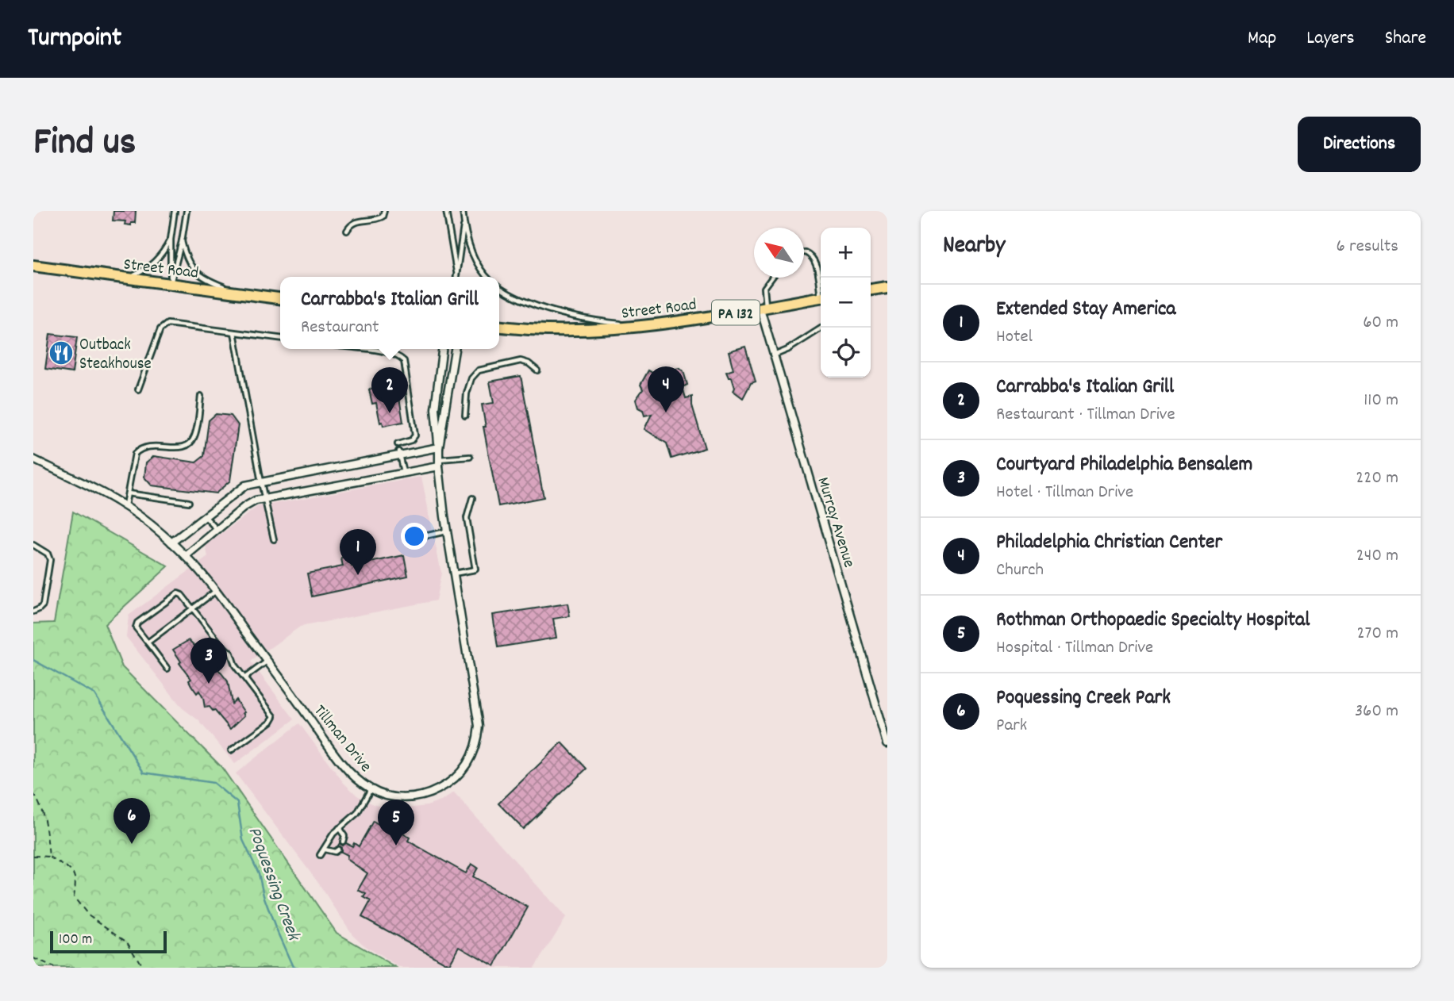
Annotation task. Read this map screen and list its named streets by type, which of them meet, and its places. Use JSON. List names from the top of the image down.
{
  "streets": {
    "main road": ["Street Road", "PA 132"],
    "street": ["Murray Avenue", "Tillman Drive"]
  },
  "crossings": [
    ["Street Road", "Murray Avenue"]
  ],
  "water": ["Poquessing Creek"],
  "places": {
    "restaurant": ["Outback Steakhouse"]
  },
  "scale_bar": "100 m",
  "north": "top left",
  "page": {
    "header": "Turnpoint",
    "nav": ["Map", "Layers", "Share"],
    "title": "Find us",
    "buttons": "Directions",
    "heading": ["Nearby", "6 results"],
    "map_buttons": ["+", "−"],
    "popup": ["Carrabba's Italian Grill", "Restaurant"],
    "list": [
      {
        "mark": "1",
        "name": "Extended Stay America",
        "note": "Hotel",
        "value": "60 m"
      },
      {
        "mark": "2",
        "name": "Carrabba's Italian Grill",
        "note": "Restaurant · Tillman Drive",
        "value": "110 m"
      },
      {
        "mark": "3",
        "name": "Courtyard Philadelphia Bensalem",
        "note": "Hotel · Tillman Drive",
        "value": "220 m"
      },
      {
        "mark": "4",
        "name": "Philadelphia Christian Center",
        "note": "Church",
        "value": "240 m"
      },
      {
        "mark": "5",
        "name": "Rothman Orthopaedic Specialty Hospital",
        "note": "Hospital · Tillman Drive",
        "value": "270 m"
      },
      {
        "mark": "6",
        "name": "Poquessing Creek Park",
        "note": "Park",
        "value": "360 m"
      }
    ],
    "pins": [
      "4",
      "2",
      "1",
      "3",
      "6",
      "5"
    ],
    "scale": "100 m"
  }
}
